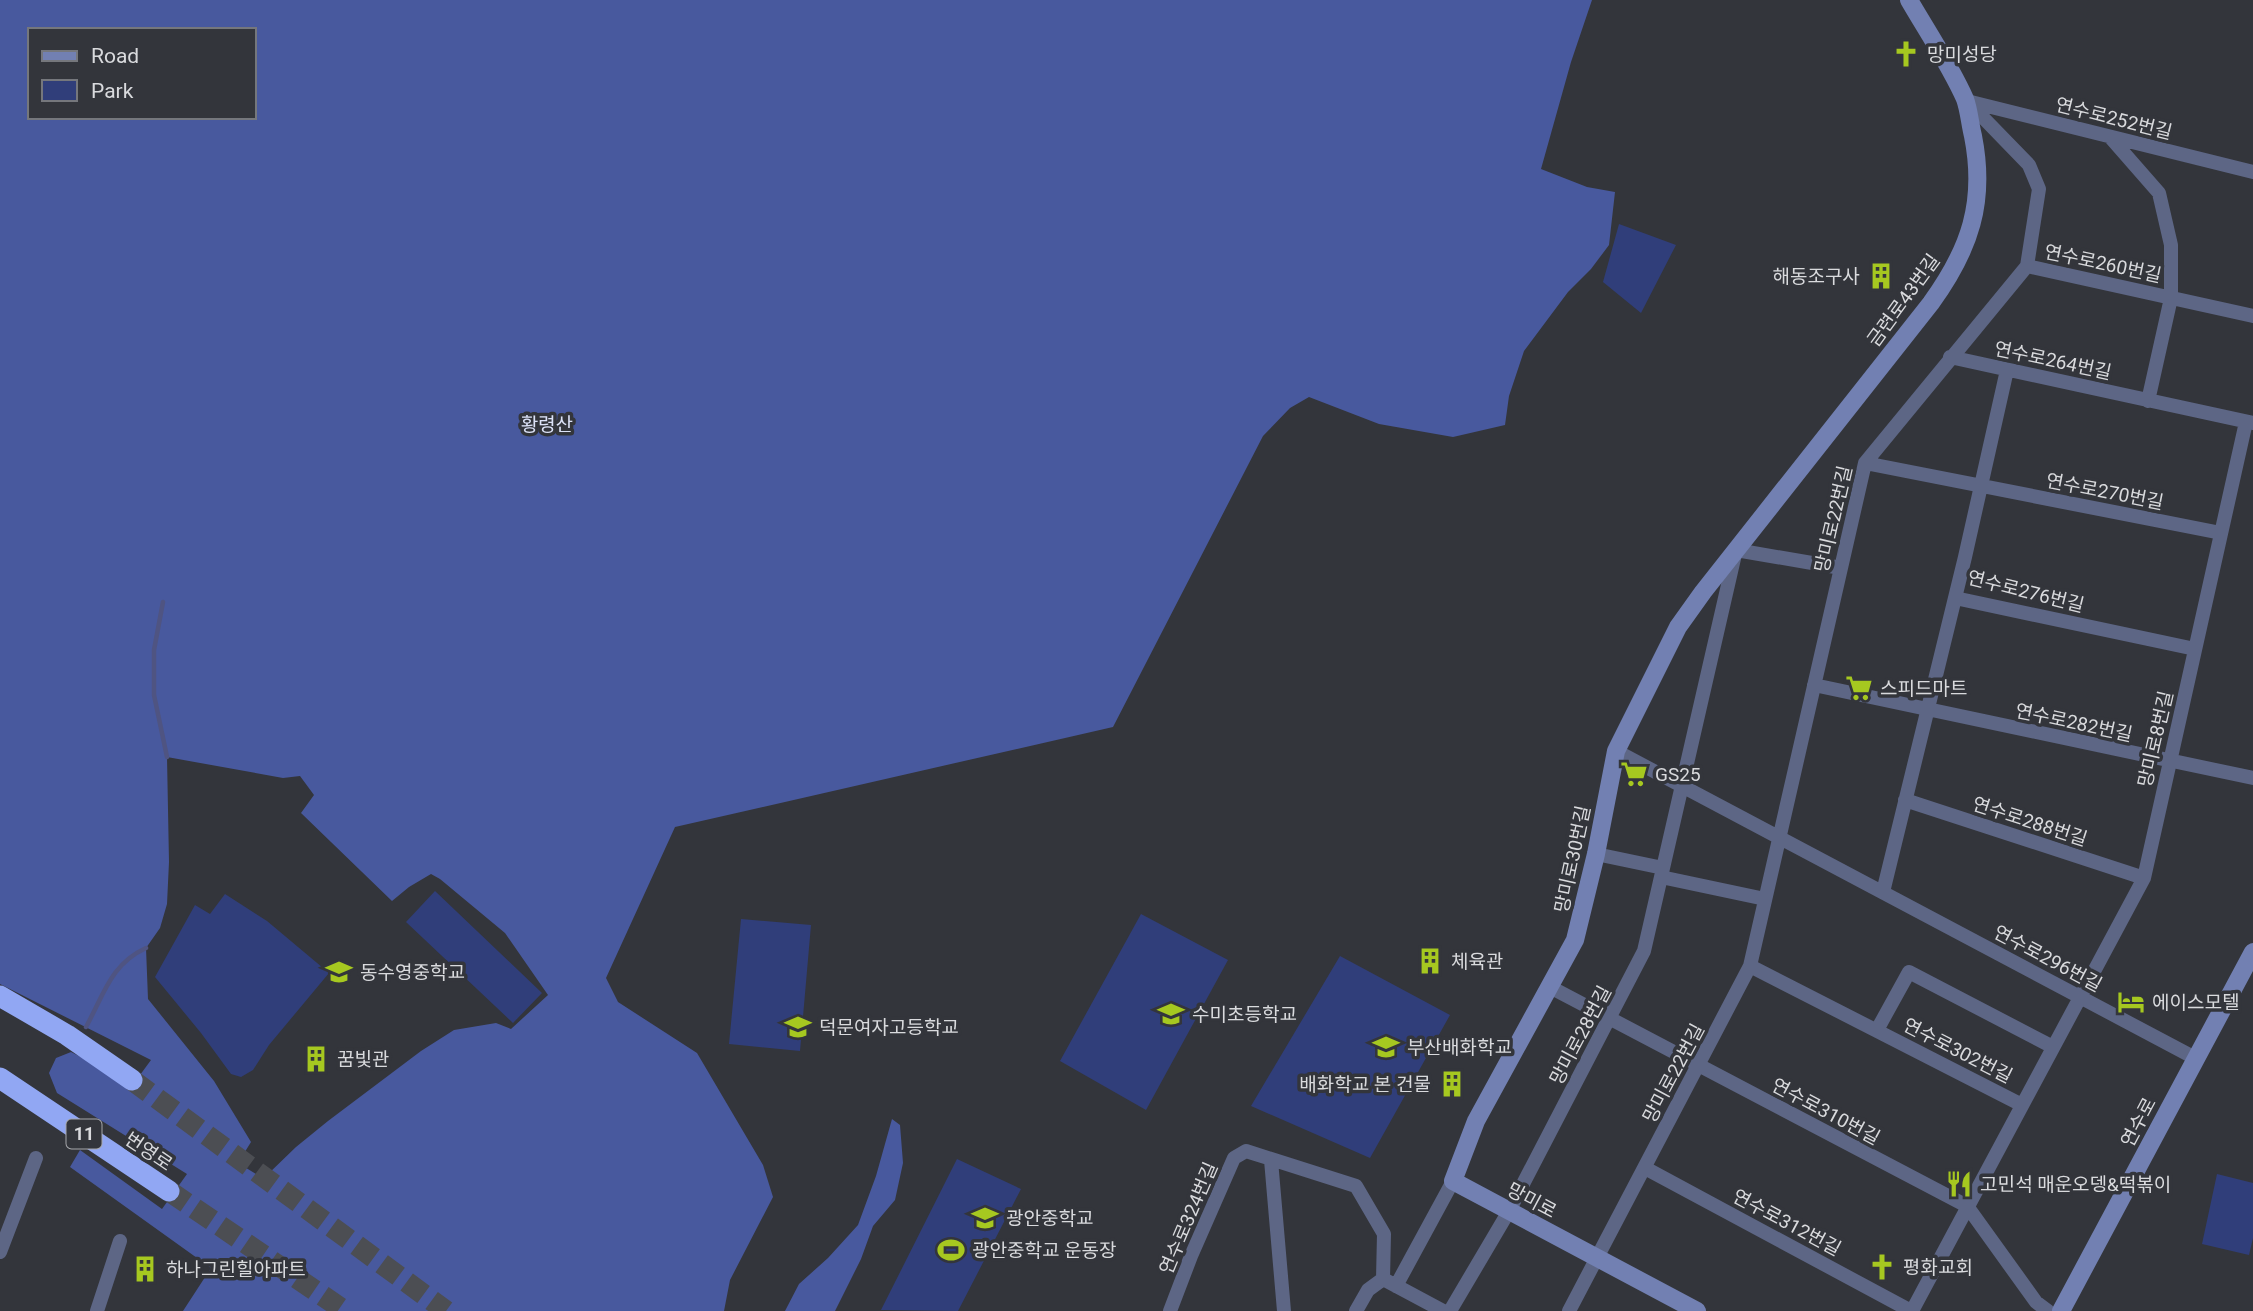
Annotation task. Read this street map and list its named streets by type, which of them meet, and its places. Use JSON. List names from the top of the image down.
{
  "streets": {
    "highway": ["11", "번영로"],
    "street": [
      "연수로252번길",
      "연수로260번길",
      "금련로43번길",
      "연수로264번길",
      "연수로270번길",
      "망미로22번길",
      "연수로276번길",
      "연수로282번길",
      "망미로8번길",
      "연수로288번길",
      "망미로30번길",
      "연수로296번길",
      "망미로28번길",
      "연수로302번길",
      "연수로310번길",
      "연수로",
      "망미로",
      "연수로324번길",
      "연수로312번길"
    ]
  },
  "crossings": [
    ["연수로252번길", "연수로260번길"],
    ["연수로252번길", "금련로43번길"],
    ["연수로260번길", "망미로22번길"],
    ["금련로43번길", "망미로30번길"],
    ["금련로43번길", "망미로28번길"],
    ["연수로264번길", "망미로22번길"],
    ["연수로264번길", "망미로8번길"],
    ["연수로270번길", "망미로22번길"],
    ["연수로270번길", "연수로276번길"],
    ["연수로270번길", "망미로8번길"],
    ["망미로22번길", "연수로282번길"],
    ["망미로22번길", "연수로296번길"],
    ["망미로22번길", "연수로302번길"],
    ["망미로22번길", "연수로310번길"],
    ["망미로22번길", "망미로"],
    ["망미로22번길", "연수로312번길"],
    ["연수로276번길", "망미로8번길"],
    ["연수로282번길", "망미로8번길"],
    ["망미로8번길", "연수로288번길"],
    ["망미로8번길", "연수로296번길"],
    ["망미로8번길", "연수로302번길"],
    ["망미로8번길", "연수로310번길"],
    ["망미로8번길", "연수로312번길"],
    ["망미로30번길", "연수로296번길"],
    ["망미로30번길", "망미로28번길"],
    ["망미로30번길", "연수로310번길"],
    ["망미로30번길", "망미로"],
    ["연수로296번길", "망미로28번길"],
    ["연수로296번길", "연수로"],
    ["망미로28번길", "연수로310번길"],
    ["망미로28번길", "망미로"]
  ],
  "parks": ["황령산"],
  "places": {
    "church": ["망미성당", "평화교회"],
    "building": [
      "해동조구사",
      "체육관",
      "꿈빛관",
      "배화학교 본 건물",
      "하나그린힐아파트"
    ],
    "supermarket": ["스피드마트", "GS25"],
    "school or university": [
      "동수영중학교",
      "수미초등학교",
      "덕문여자고등학교",
      "부산배화학교",
      "광안중학교"
    ],
    "hotel": ["에이스모텔"],
    "restaurant": ["고민석 매운오뎅&떡볶이"],
    "sports": ["광안중학교 운동장"]
  },
  "legend": ["Road", "Park"]
}
